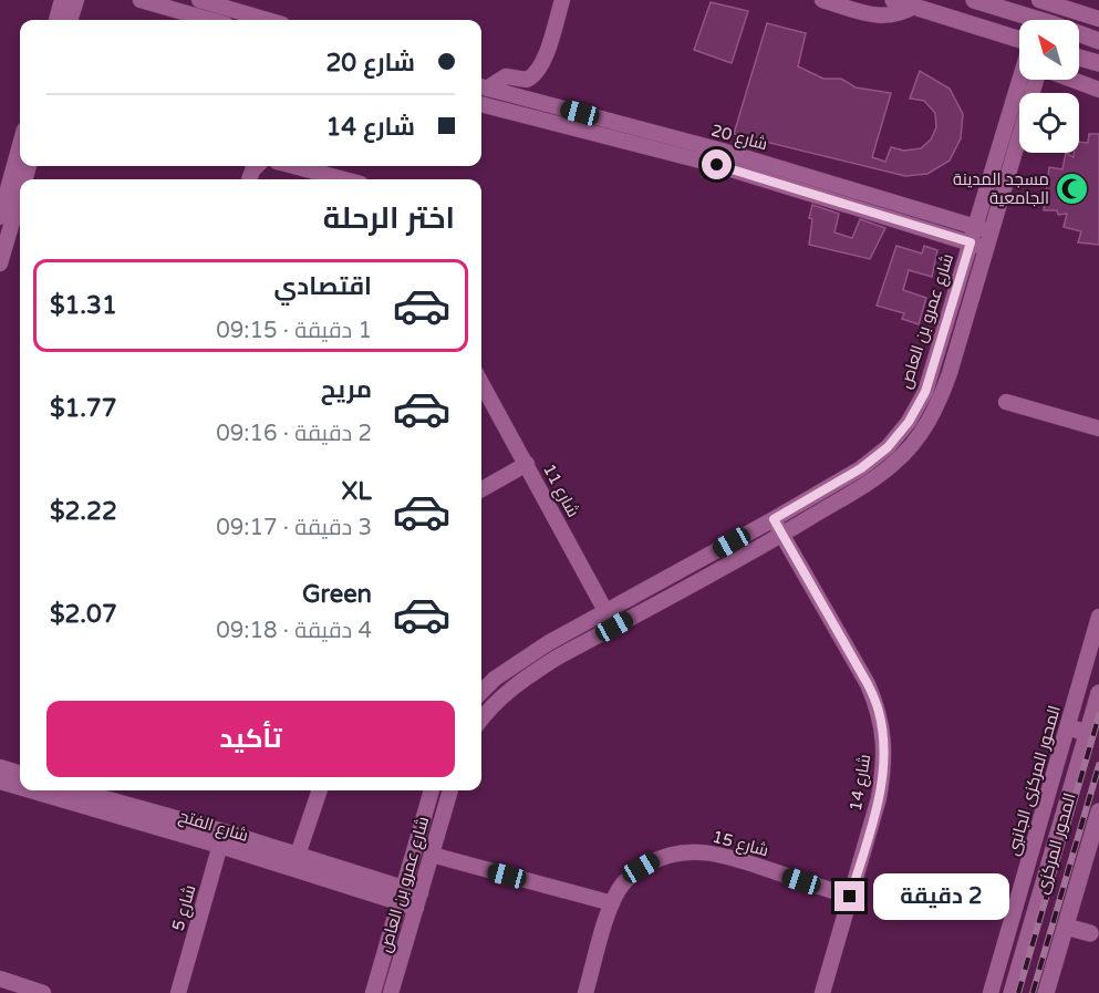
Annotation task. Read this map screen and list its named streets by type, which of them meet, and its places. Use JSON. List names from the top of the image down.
{
  "streets": {
    "main road": ["المحور المركزى"],
    "street": [
      "شارع 20",
      "شارع عمرو بن العاص",
      "شارع 11",
      "المحور المركزى الجانبى",
      "شارع 14",
      "شارع الفتح",
      "شارع 15",
      "شارع 5"
    ]
  },
  "crossings": [
    ["شارع 20", "شارع عمرو بن العاص"],
    ["شارع عمرو بن العاص", "شارع 11"],
    ["شارع عمرو بن العاص", "شارع 14"],
    ["شارع عمرو بن العاص", "شارع الفتح"],
    ["شارع 14", "شارع 15"],
    ["شارع الفتح", "شارع 5"]
  ],
  "places": {
    "mosque": ["مسجد المدينة الجامعية"]
  },
  "north": "top left",
  "page": {
    "banner": ["شارع 20", "شارع 14"],
    "heading": "اختر الرحلة",
    "list": [
      {
        "name": "اقتصادي",
        "note": "1 دقيقة · 09:15",
        "value": "$1.31"
      },
      {
        "name": "مريح",
        "note": "2 دقيقة · 09:16",
        "value": "$1.77"
      },
      {
        "name": "XL",
        "note": "3 دقيقة · 09:17",
        "value": "$2.22"
      },
      {
        "name": "Green",
        "note": "4 دقيقة · 09:18",
        "value": "$2.07"
      }
    ],
    "buttons": "تأكيد",
    "bubble": "2 دقيقة"
  }
}
